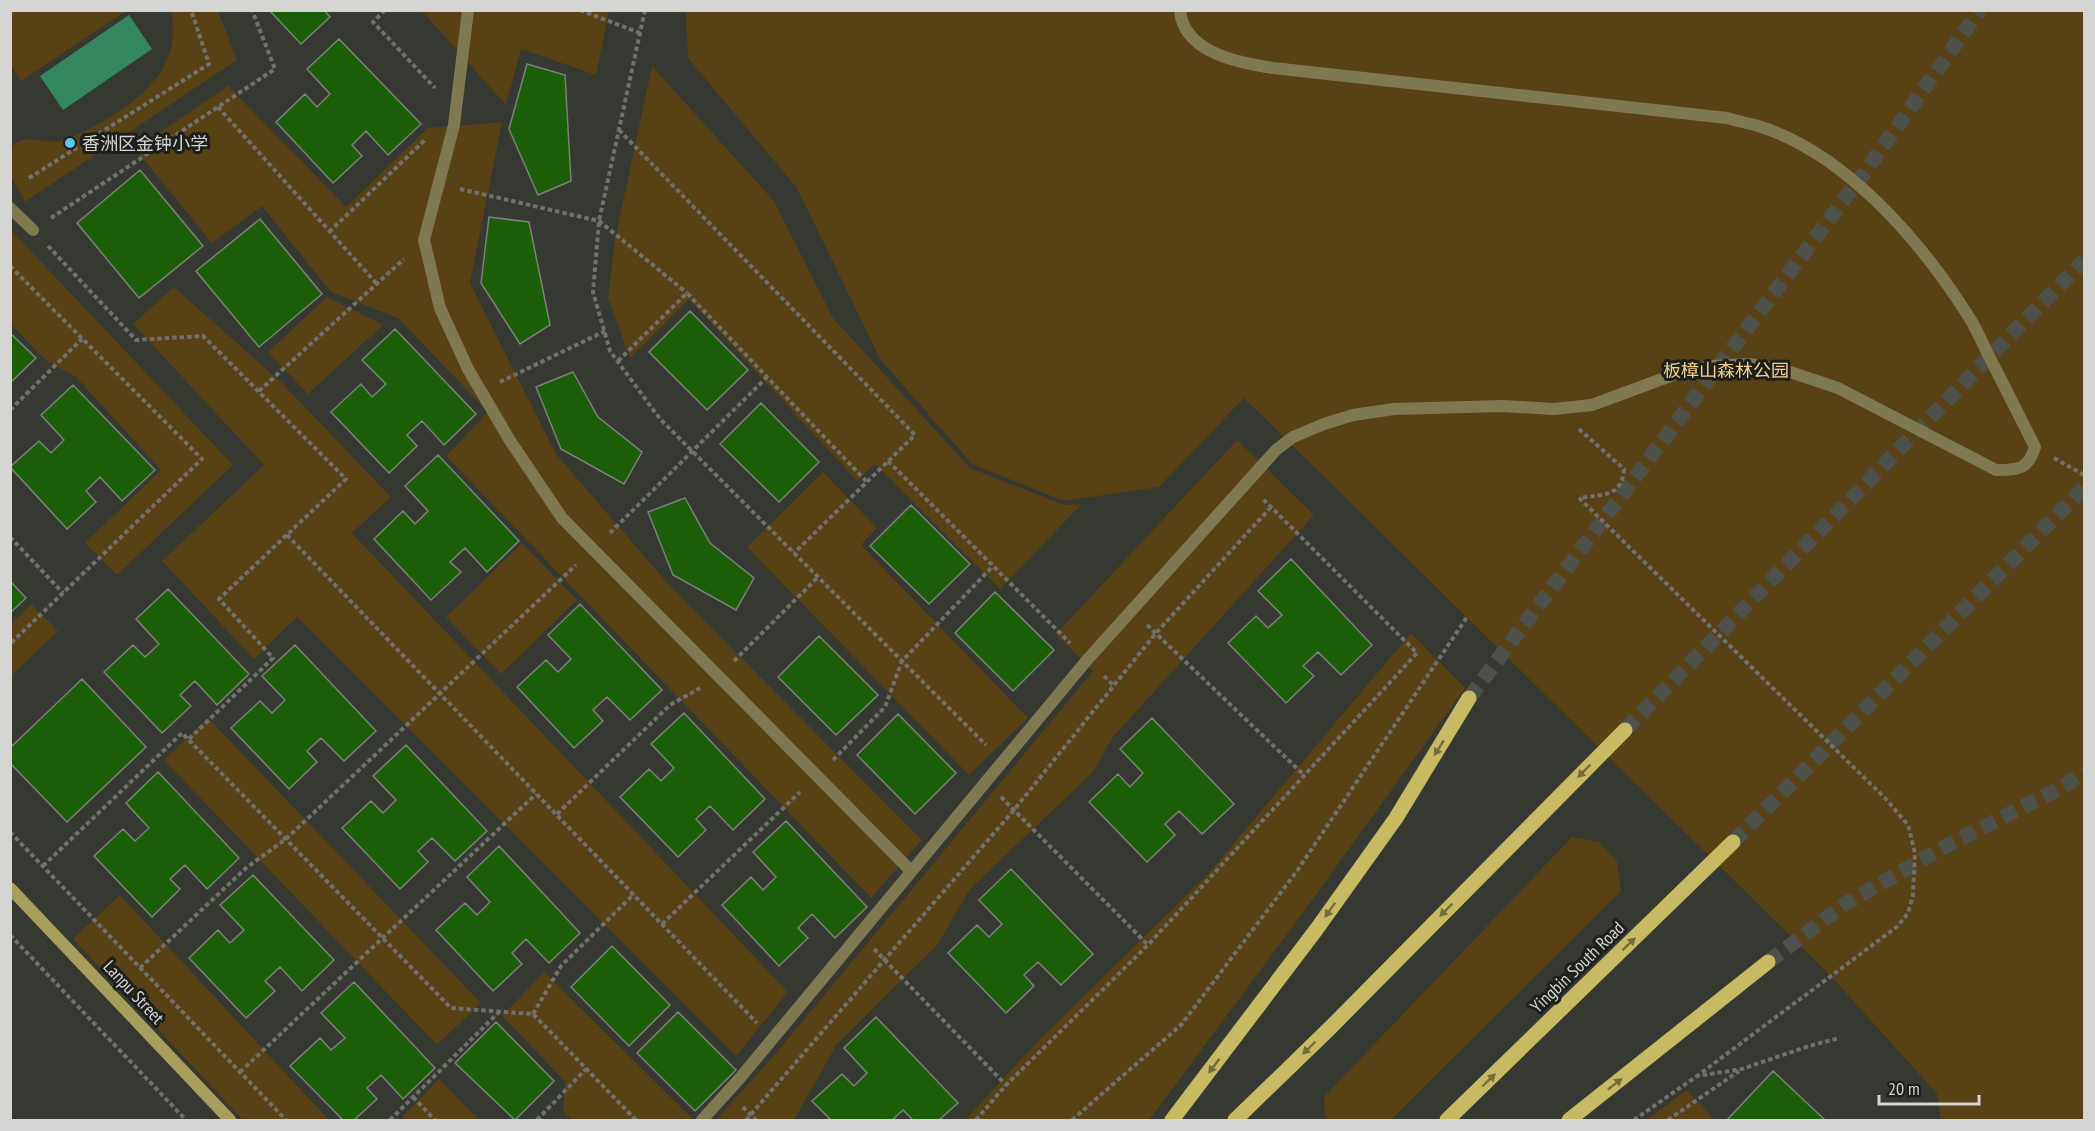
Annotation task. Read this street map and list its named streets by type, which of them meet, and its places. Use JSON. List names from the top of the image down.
{
  "streets": {
    "main road": ["Yingbin South Road", "Lanpu Street"]
  },
  "parks": ["板樟山森林公园"],
  "places": ["香洲区金钟小学"],
  "scale_bar": "20 m"
}
